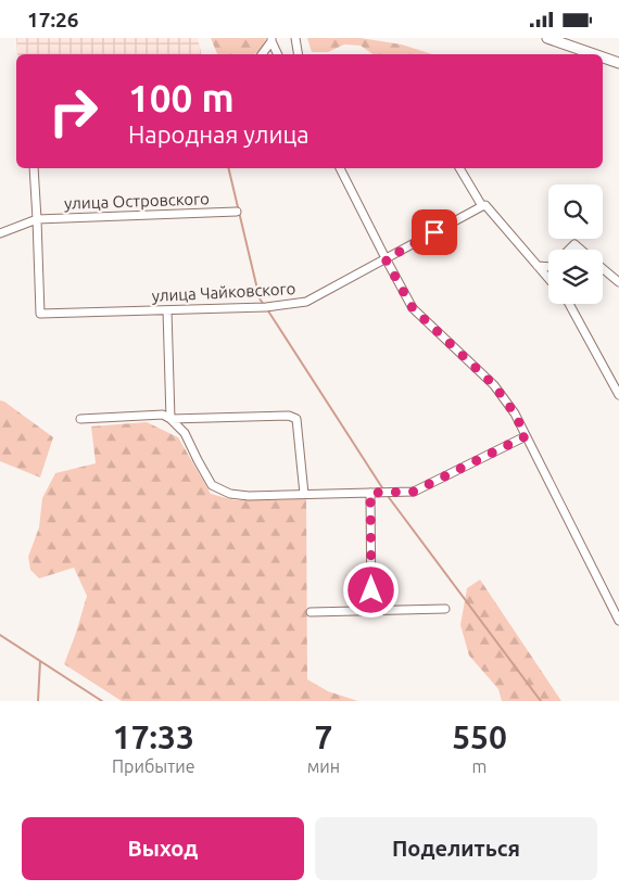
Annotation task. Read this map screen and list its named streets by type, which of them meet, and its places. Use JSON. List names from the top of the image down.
{
  "streets": {
    "street": ["улица Островского", "улица Чайковского"]
  },
  "crossings": [
    ["улица Островского", "улица Чайковского"]
  ],
  "page": {
    "status": "17:26",
    "turn": ["100 m", "Народная улица"],
    "eta": [
      "17:33",
      "Прибытие",
      "7",
      "мин",
      "550",
      "m"
    ],
    "buttons": ["Выход", "Поделиться"]
  }
}
